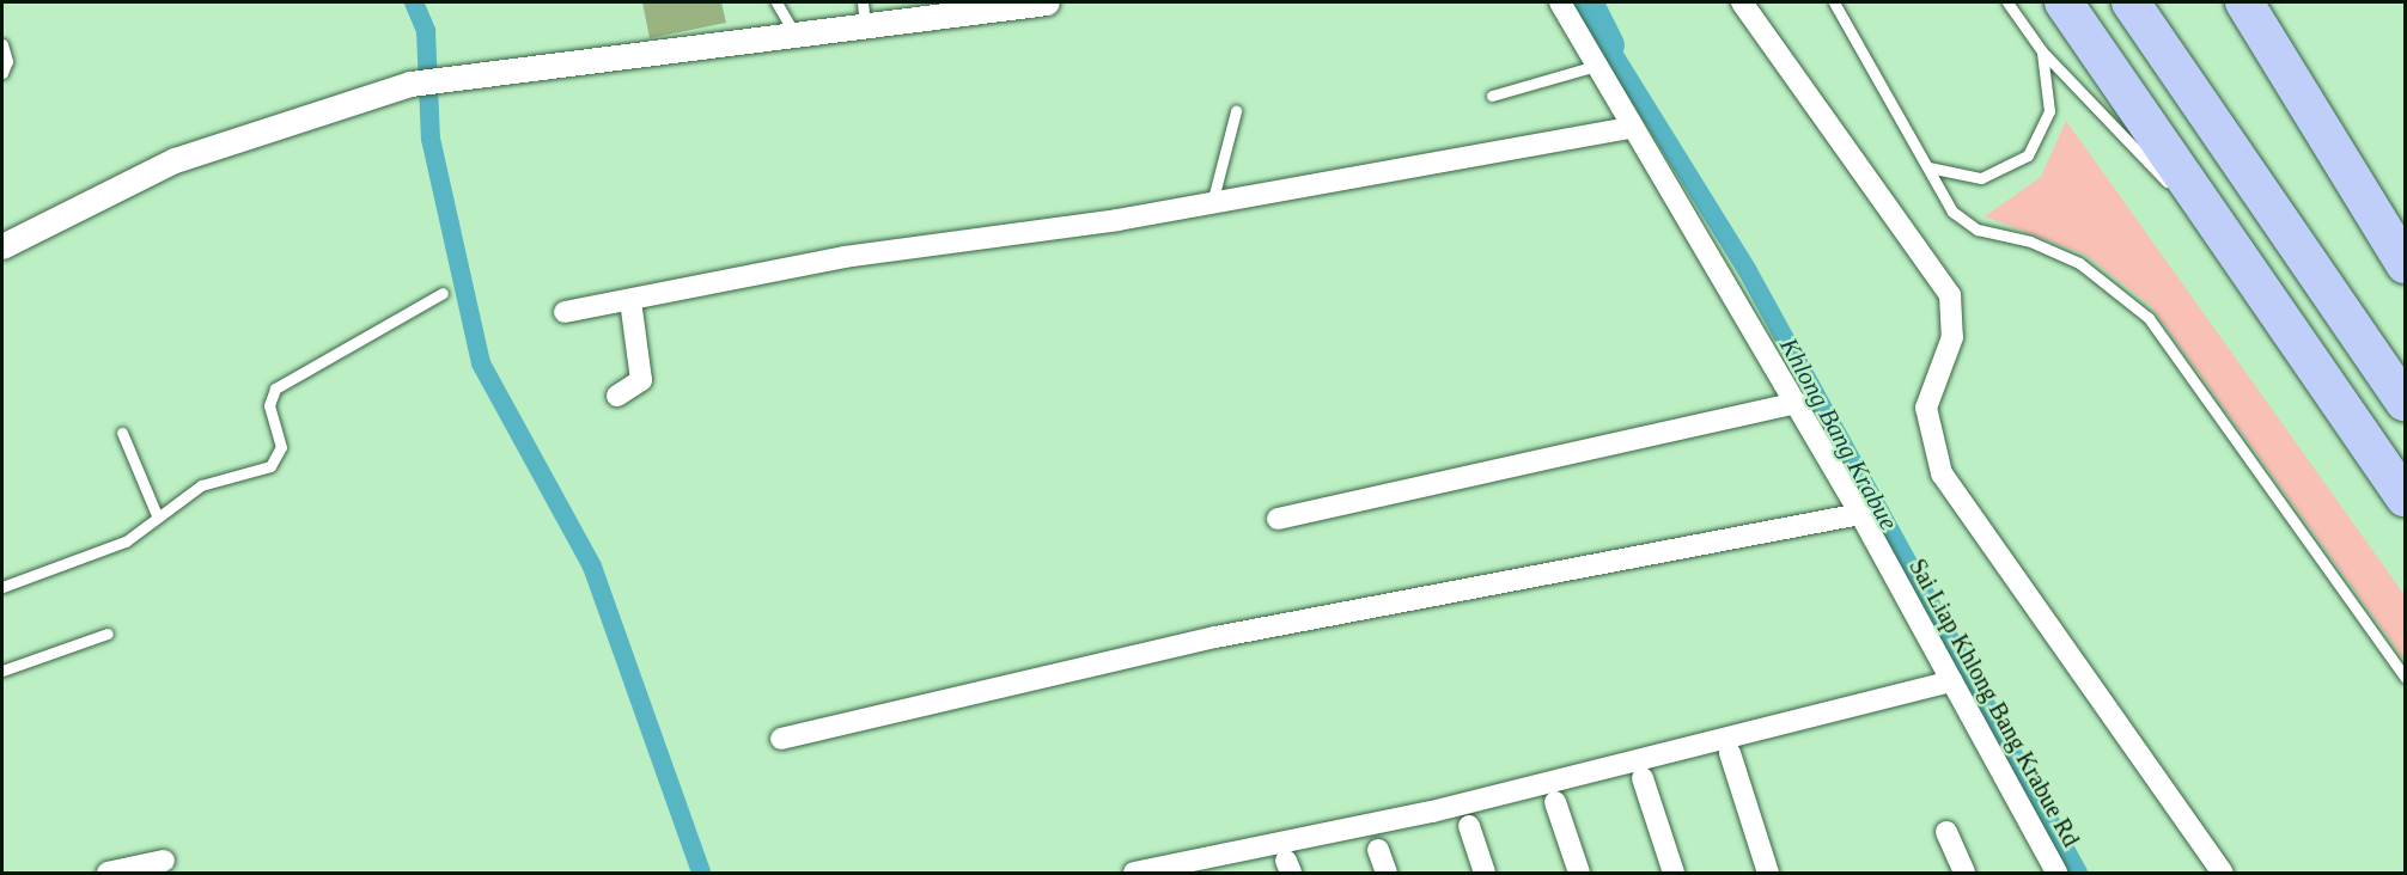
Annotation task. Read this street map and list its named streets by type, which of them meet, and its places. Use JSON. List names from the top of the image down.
{
  "streets": {
    "street": ["Sai Liap Khlong Bang Krabue Rd"]
  },
  "water": ["Khlong Bang Krabue"]
}
